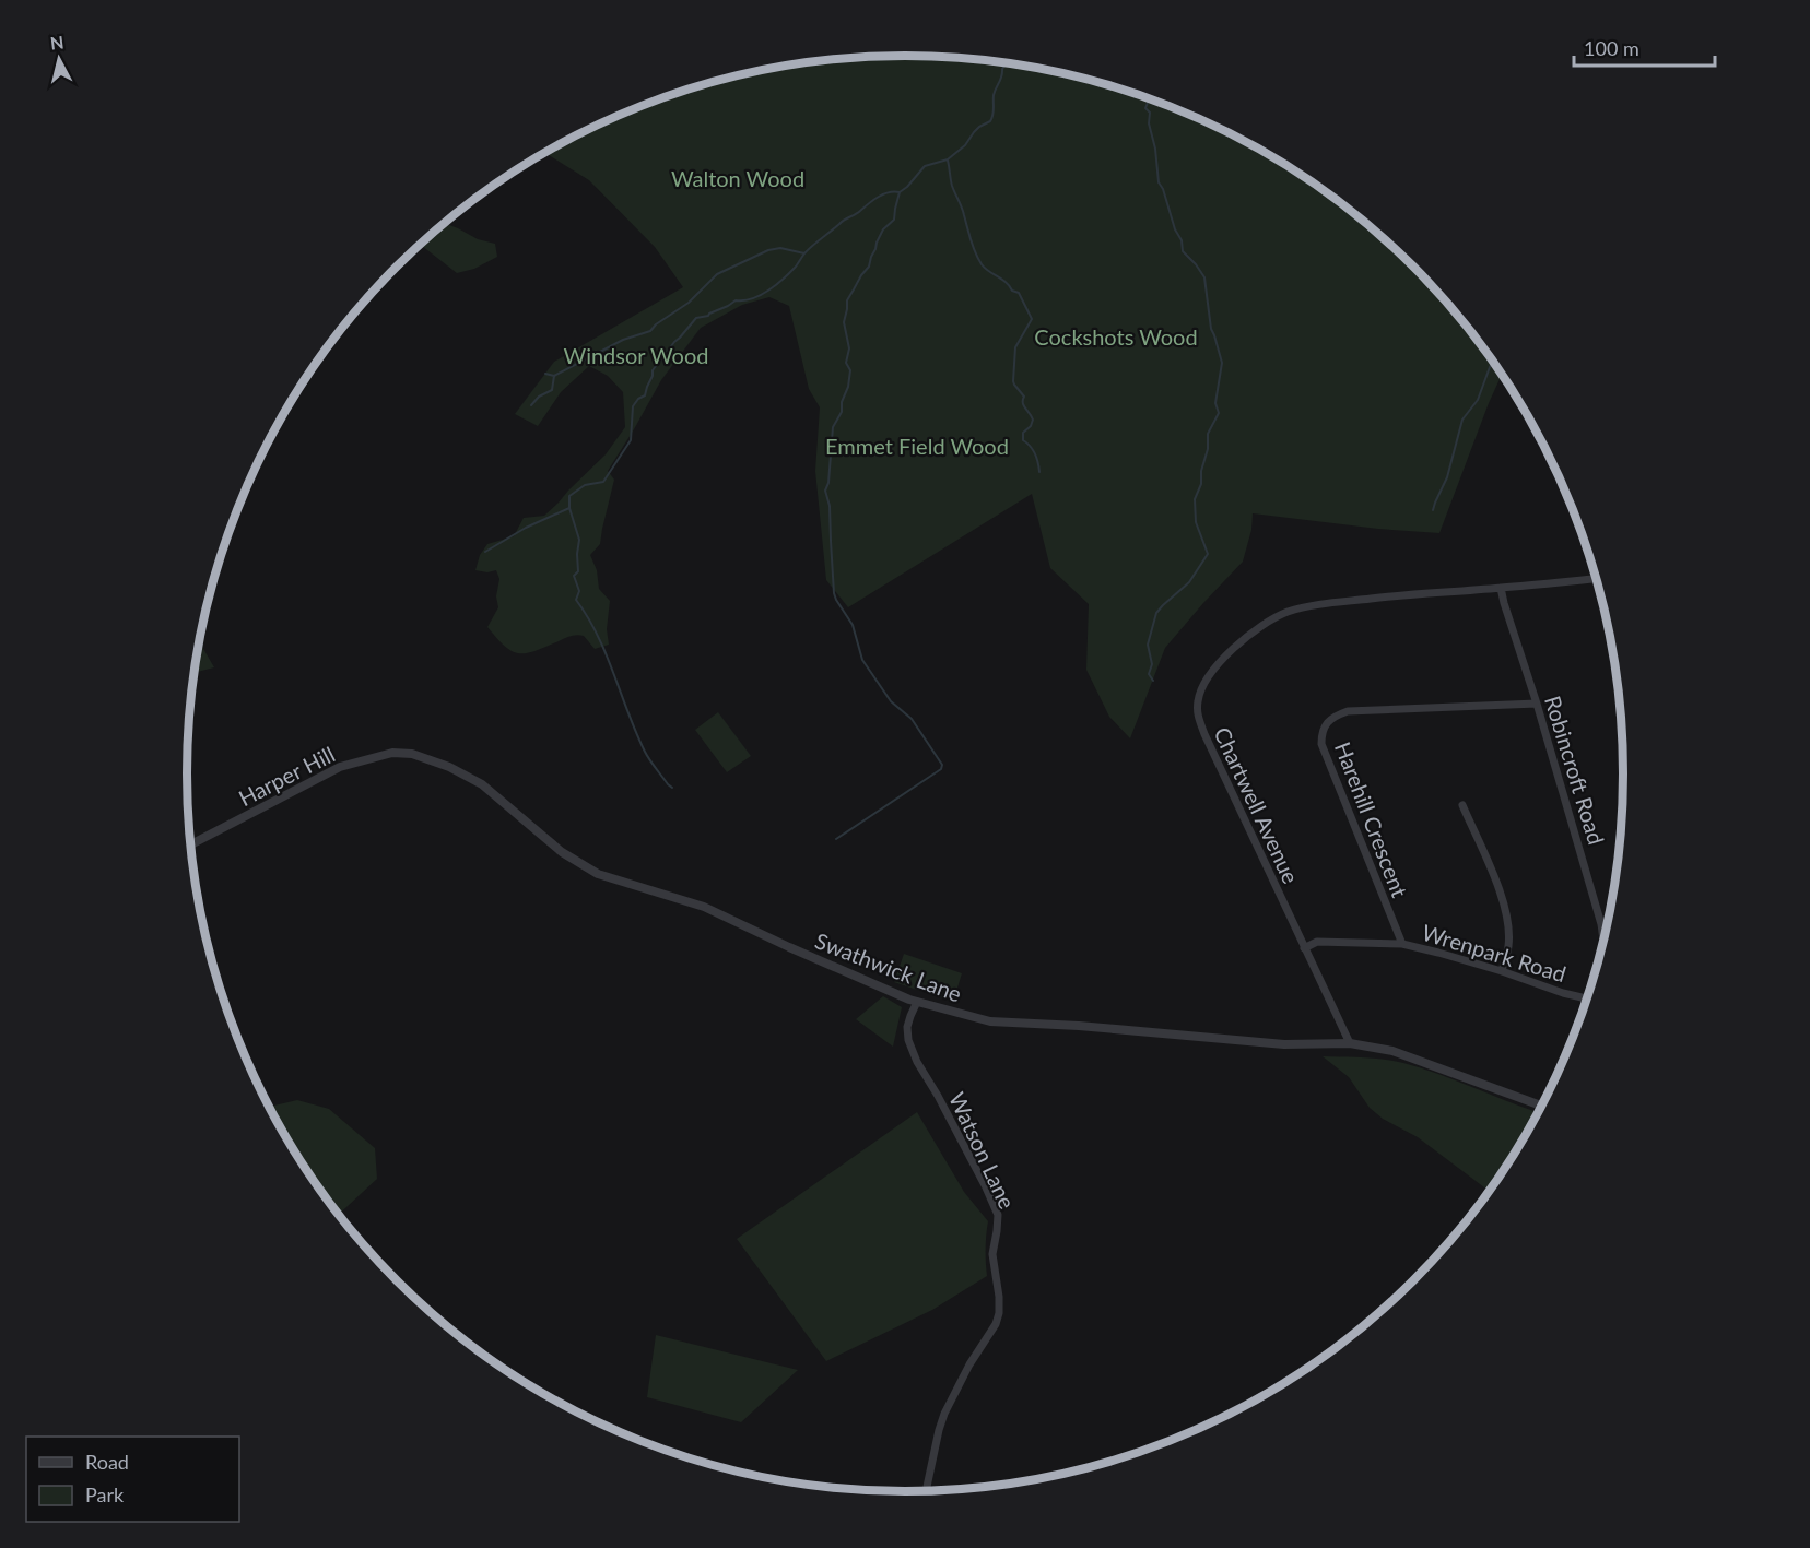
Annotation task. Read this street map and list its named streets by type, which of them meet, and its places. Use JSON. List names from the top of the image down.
{
  "streets": {
    "street": [
      "Robincroft Road",
      "Harper Hill",
      "Chartwell Avenue",
      "Harehill Crescent",
      "Wrenpark Road",
      "Swathwick Lane",
      "Watson Lane"
    ]
  },
  "crossings": [
    ["Robincroft Road", "Chartwell Avenue"],
    ["Robincroft Road", "Harehill Crescent"],
    ["Harper Hill", "Swathwick Lane"],
    ["Chartwell Avenue", "Wrenpark Road"],
    ["Chartwell Avenue", "Swathwick Lane"],
    ["Harehill Crescent", "Wrenpark Road"],
    ["Swathwick Lane", "Watson Lane"]
  ],
  "parks": [
    "Walton Wood",
    "Cockshots Wood",
    "Windsor Wood",
    "Emmet Field Wood"
  ],
  "legend": ["Road", "Park"],
  "scale_bar": "100 m",
  "north": "top"
}
